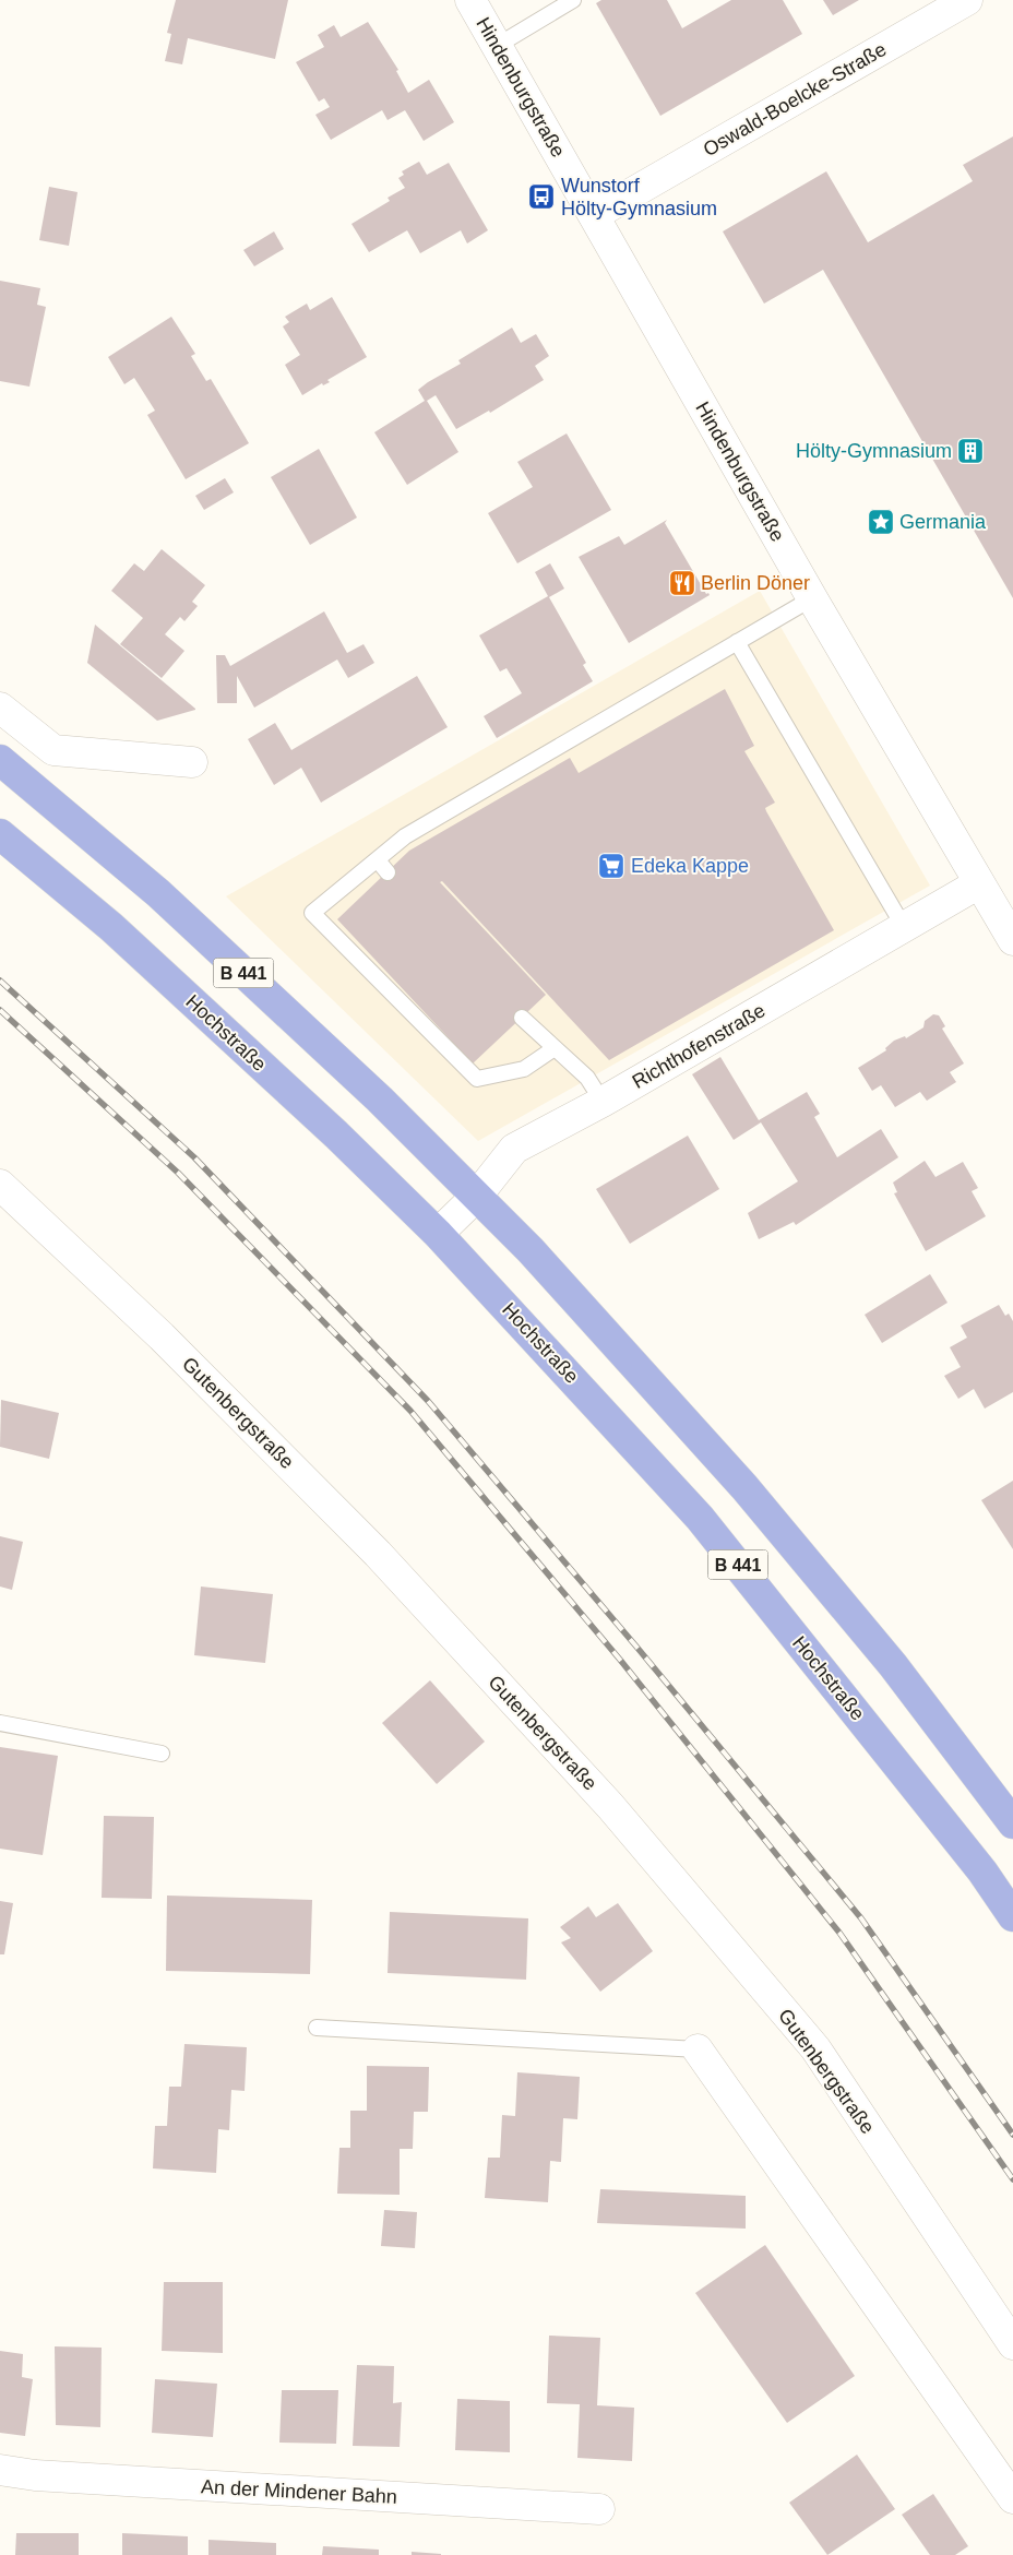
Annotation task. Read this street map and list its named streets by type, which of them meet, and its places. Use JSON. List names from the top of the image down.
{
  "streets": {
    "main road": ["B 441", "Hochstraße"],
    "street": [
      "Hindenburgstraße",
      "Oswald-Boelcke-Straße",
      "Richthofenstraße",
      "Gutenbergstraße",
      "An der Mindener Bahn"
    ]
  },
  "crossings": [
    ["Hindenburgstraße", "Oswald-Boelcke-Straße"],
    ["Hindenburgstraße", "Richthofenstraße"],
    ["B 441", "Richthofenstraße"],
    ["Hochstraße", "Richthofenstraße"]
  ],
  "places": {
    "bus stop": ["Wunstorf Hölty-Gymnasium"],
    "building": ["Hölty-Gymnasium"],
    "place": ["Germania"],
    "restaurant": ["Berlin Döner"],
    "supermarket": ["Edeka Kappe"]
  }
}
